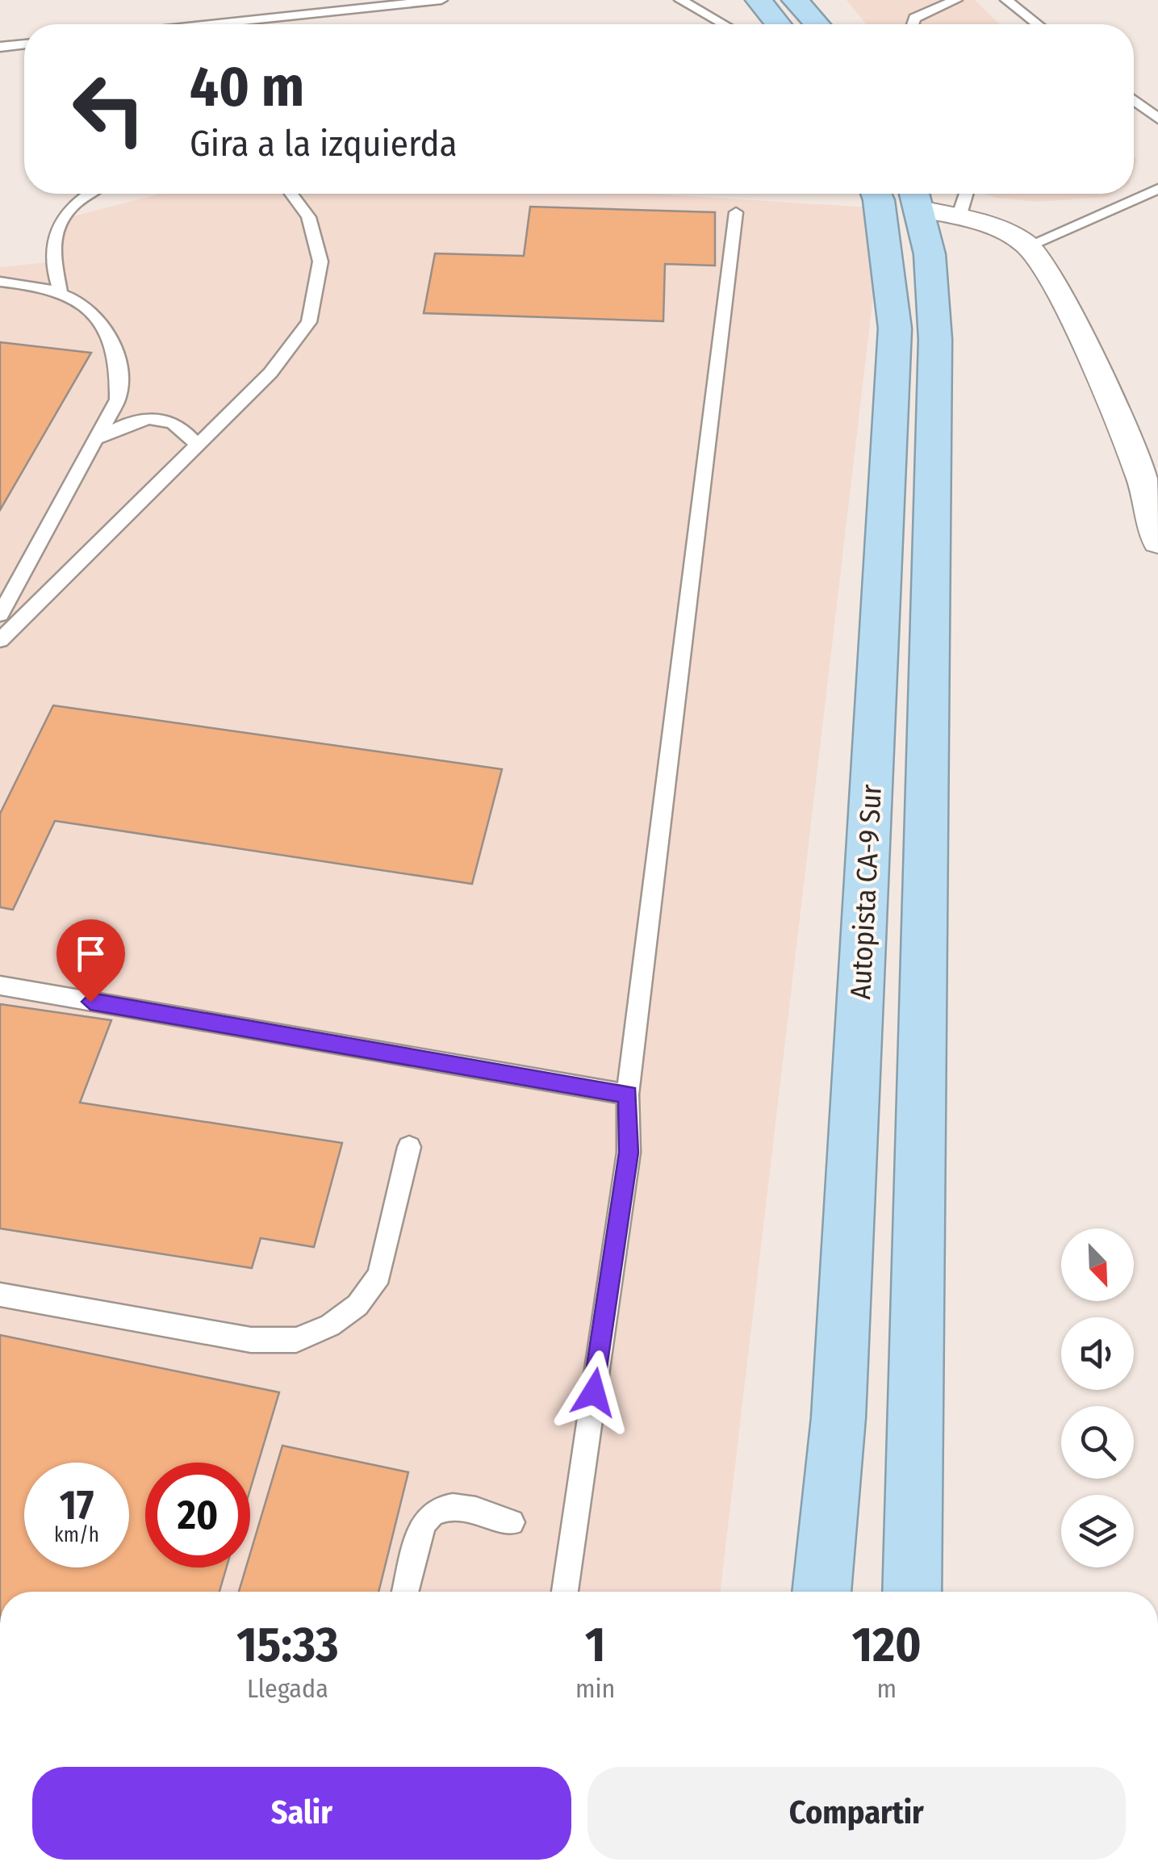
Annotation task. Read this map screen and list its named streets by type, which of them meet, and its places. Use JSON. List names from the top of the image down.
{
  "streets": {
    "highway": ["Autopista CA-9 Sur"]
  },
  "north": "bottom right",
  "page": {
    "turn": ["40 m", "Gira a la izquierda"],
    "speed": "17 km/h",
    "limit": "20",
    "eta": [
      "15:33",
      "Llegada",
      "1",
      "min",
      "120",
      "m"
    ],
    "buttons": ["Salir", "Compartir"]
  }
}
